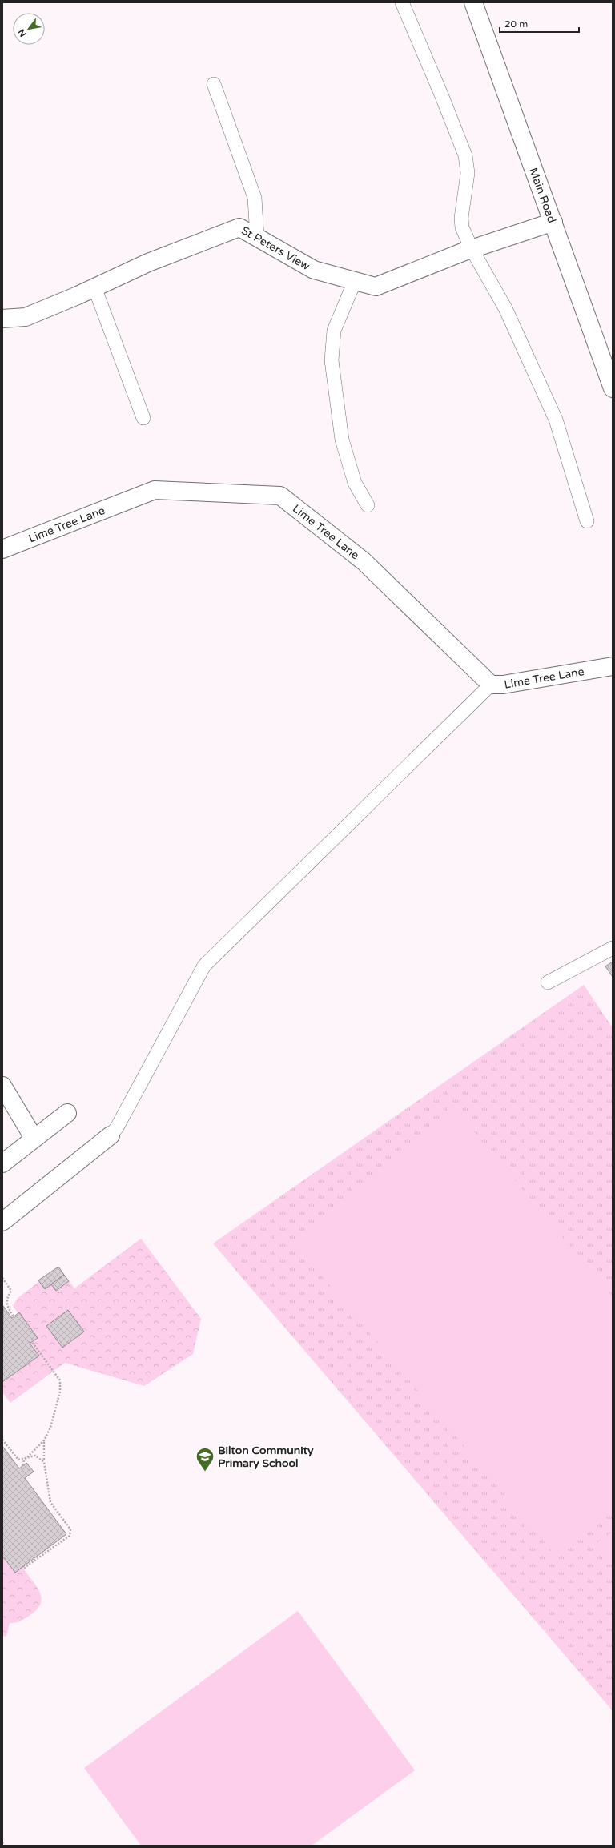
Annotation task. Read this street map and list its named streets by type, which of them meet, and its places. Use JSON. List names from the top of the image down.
{
  "streets": {
    "street": ["Main Road", "St Peters View", "Lime Tree Lane"]
  },
  "crossings": [
    ["Main Road", "St Peters View"]
  ],
  "places": {
    "school or university": ["Bilton Community Primary School"]
  },
  "scale_bar": "20 m",
  "north": "bottom left"
}
